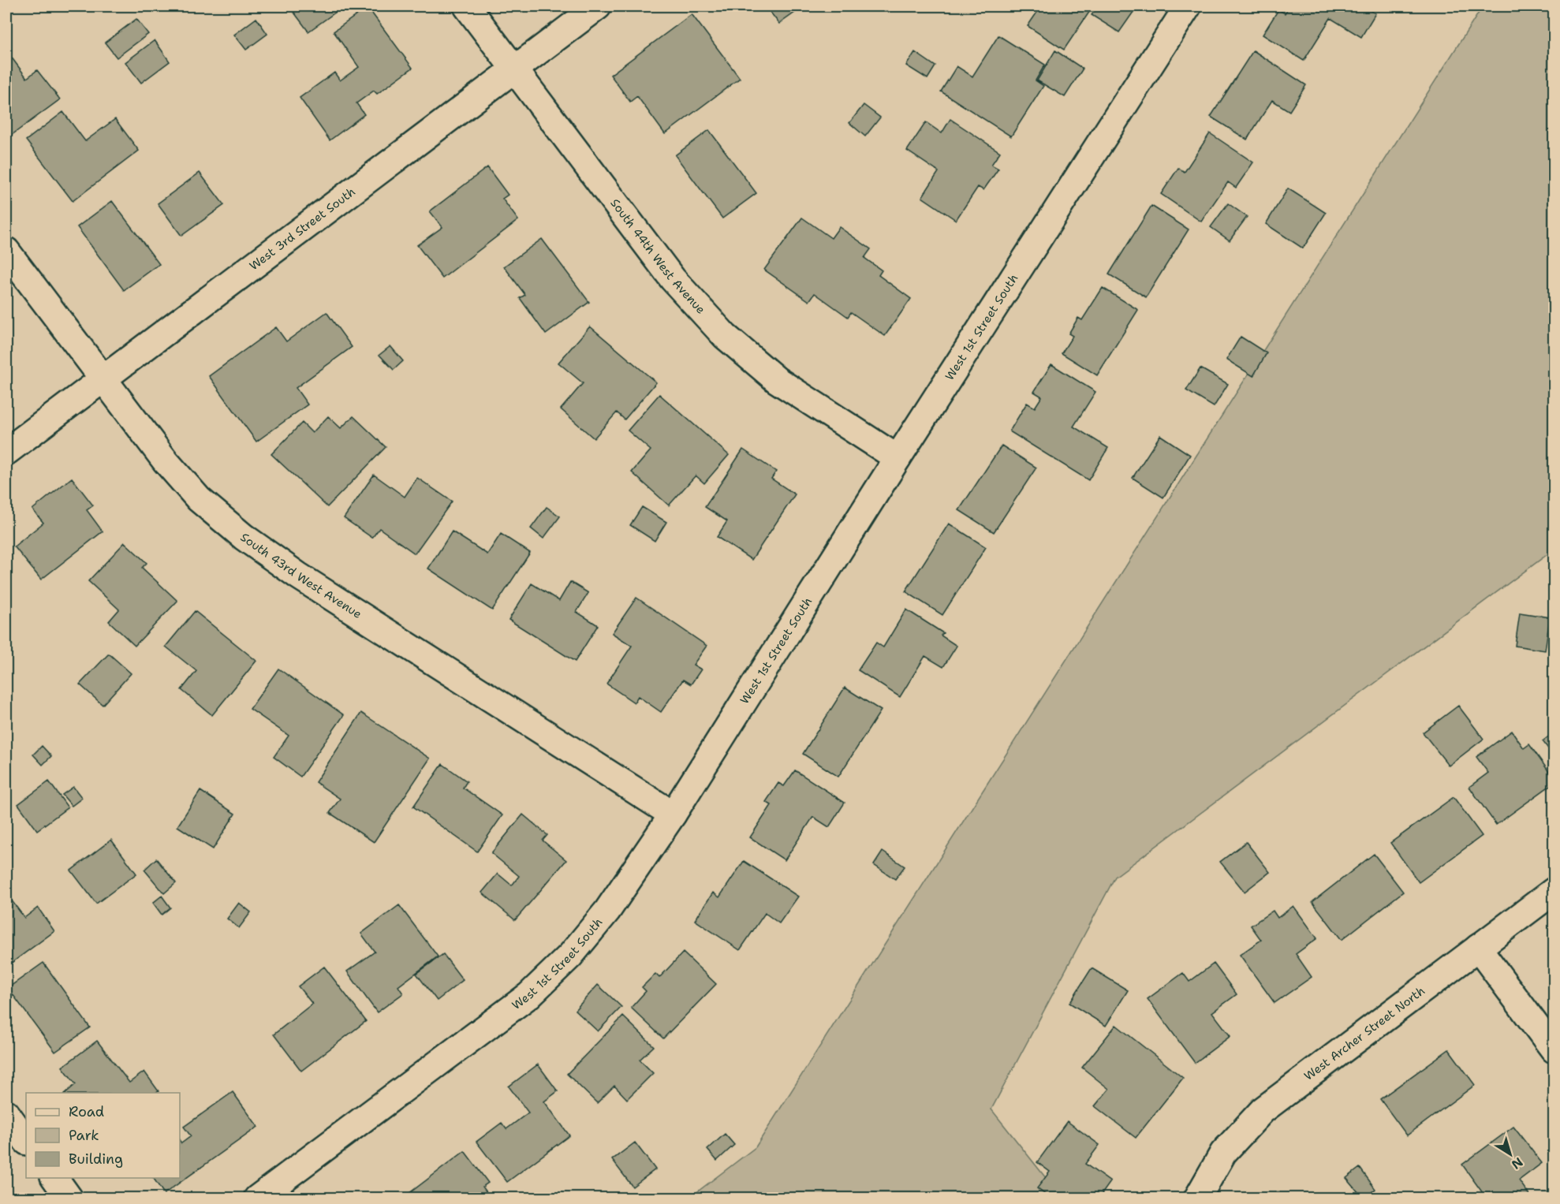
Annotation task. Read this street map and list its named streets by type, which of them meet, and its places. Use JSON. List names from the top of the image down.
{
  "streets": {
    "street": [
      "West 3rd Street South",
      "South 44th West Avenue",
      "West 1st Street South",
      "South 43rd West Avenue",
      "West Archer Street North"
    ]
  },
  "crossings": [
    ["West 3rd Street South", "South 44th West Avenue"],
    ["West 3rd Street South", "South 43rd West Avenue"],
    ["South 44th West Avenue", "West 1st Street South"],
    ["West 1st Street South", "South 43rd West Avenue"]
  ],
  "legend": ["Road", "Park", "Building"],
  "north": "bottom right"
}
